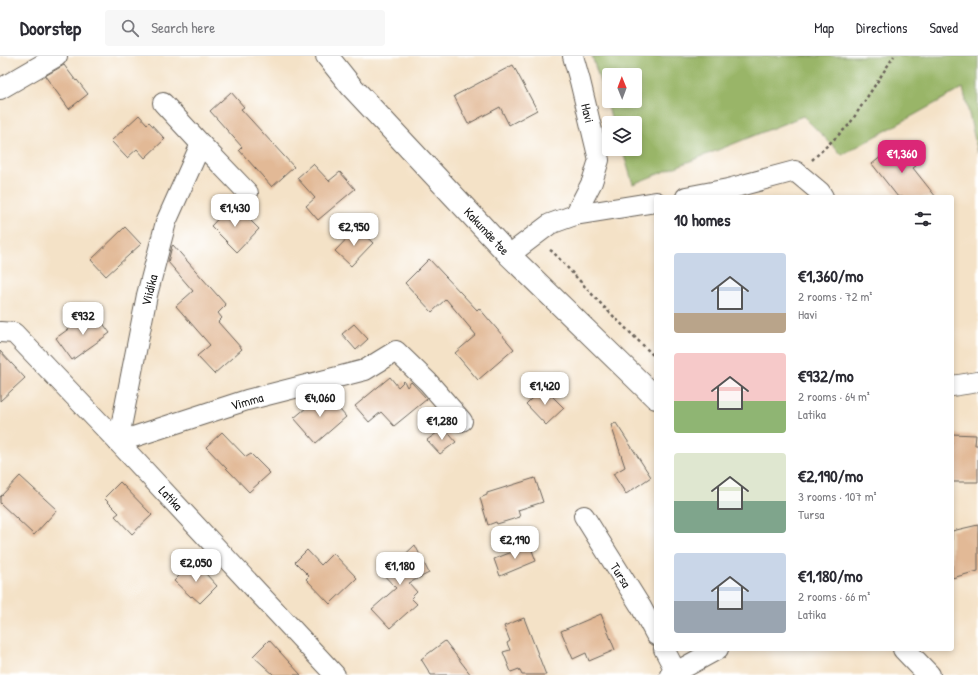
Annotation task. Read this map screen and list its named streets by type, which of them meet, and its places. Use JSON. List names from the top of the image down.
{
  "streets": {
    "street": [
      "Havi",
      "Kakumäe tee",
      "Viidika",
      "Vimma",
      "Latika",
      "Tursa"
    ]
  },
  "crossings": [
    ["Viidika", "Vimma"],
    ["Viidika", "Latika"],
    ["Vimma", "Latika"]
  ],
  "north": "top",
  "page": {
    "header": "Doorstep",
    "search": "Search here",
    "nav": ["Map", "Directions", "Saved"],
    "price": [
      "€1,360",
      "€1,430",
      "€2,950",
      "€932",
      "€1,420",
      "€4,060",
      "€1,280",
      "€2,190",
      "€2,050",
      "€1,180"
    ],
    "heading": "10 homes",
    "list": [
      {
        "name": "€1,360/mo",
        "note": "2 rooms · 72 m² · Havi"
      },
      {
        "name": "€932/mo",
        "note": "2 rooms · 64 m² · Latika"
      },
      {
        "name": "€2,190/mo",
        "note": "3 rooms · 107 m² · Tursa"
      },
      {
        "name": "€1,180/mo",
        "note": "2 rooms · 66 m² · Latika"
      }
    ]
  }
}
